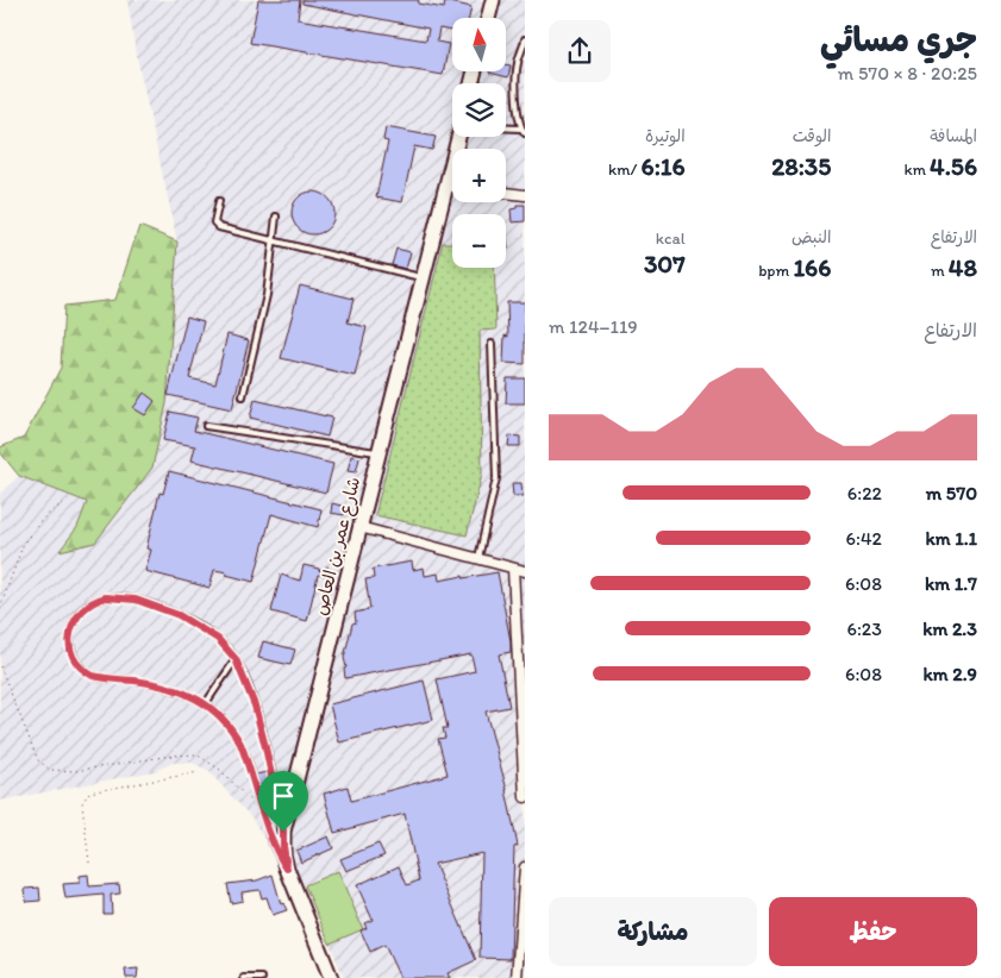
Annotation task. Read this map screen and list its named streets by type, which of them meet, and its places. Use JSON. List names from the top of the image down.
{
  "streets": {
    "street": ["شارع عمر بن العاص"]
  },
  "north": "top",
  "page": {
    "heading": ["جري مسائي", "20:25 · 8 × 570 m"],
    "map_buttons": ["+", "−"],
    "stats": [
      ["المسافة", "4.56 km"],
      ["الوقت", "28:35"],
      ["الوتيرة", "6:16 /km"],
      ["الارتفاع", "48 m"],
      ["النبض", "166 bpm"],
      ["kcal", "307"]
    ],
    "chart": ["الارتفاع", "119–124 m"],
    "list": [
      {
        "name": "570 m",
        "note": "6:22"
      },
      {
        "name": "1.1 km",
        "note": "6:42"
      },
      {
        "name": "1.7 km",
        "note": "6:08"
      },
      {
        "name": "2.3 km",
        "note": "6:23"
      },
      {
        "name": "2.9 km",
        "note": "6:08"
      }
    ],
    "buttons": ["حفظ", "مشاركة"]
  }
}
